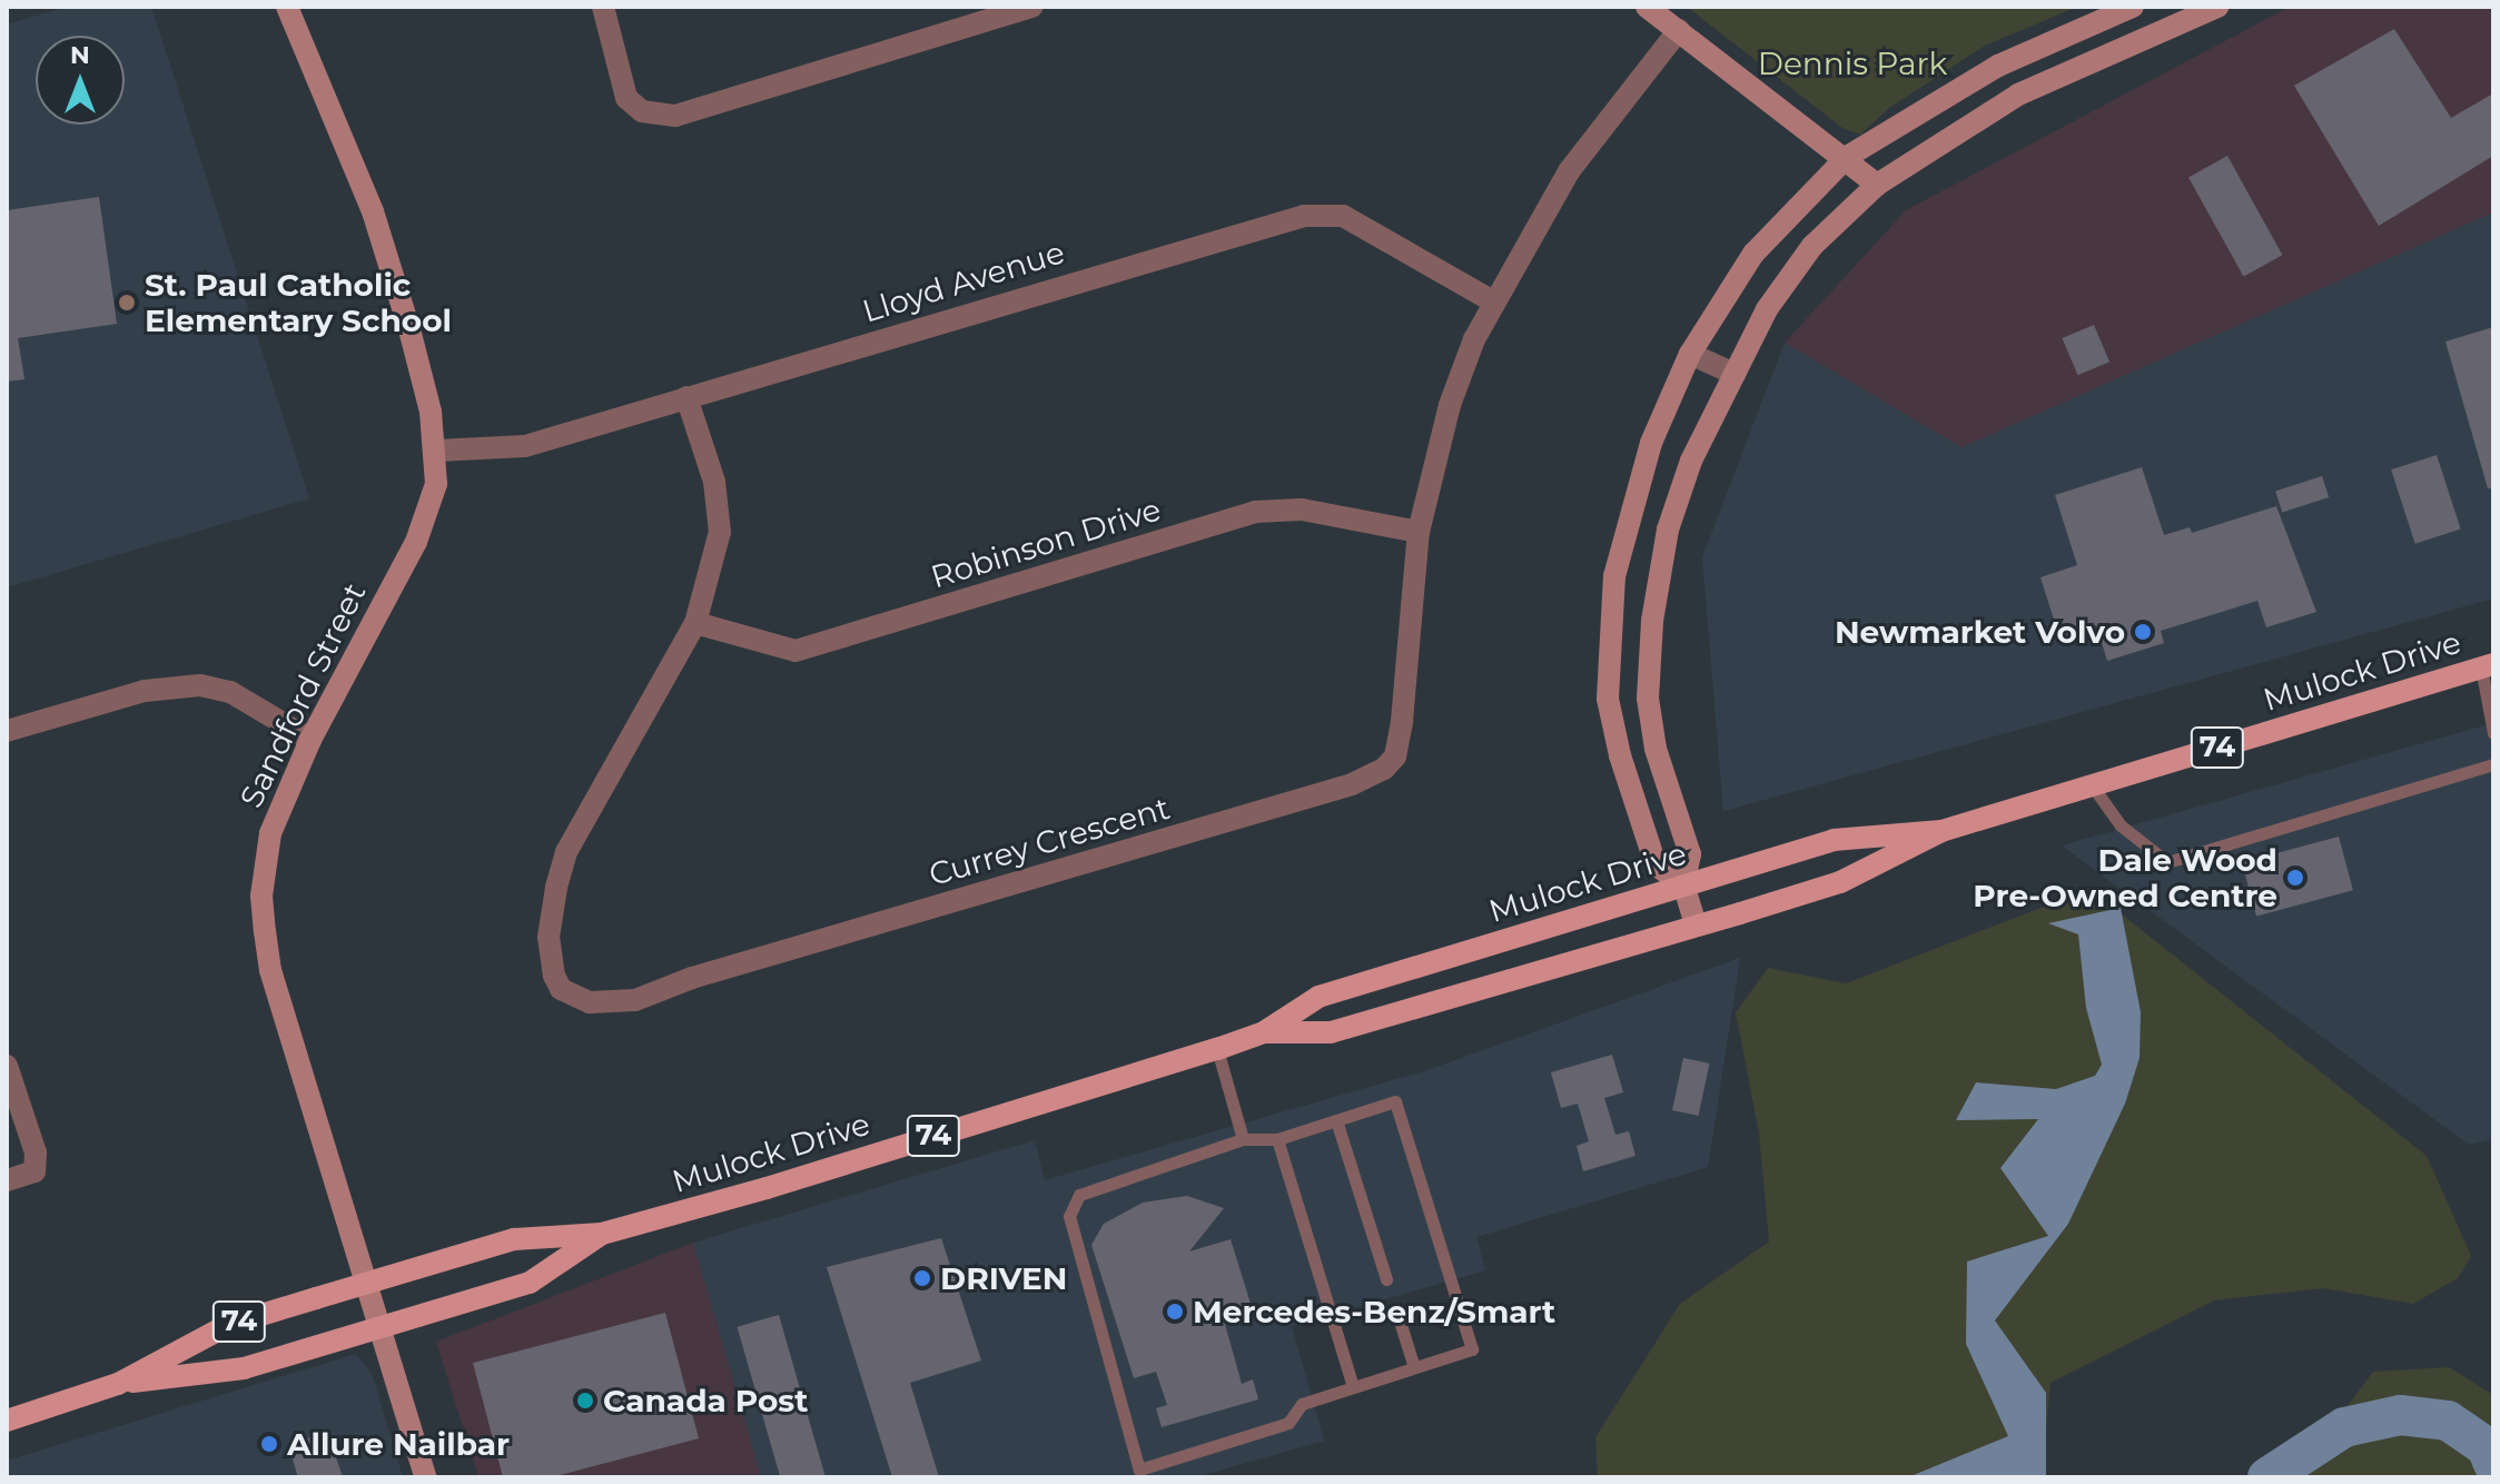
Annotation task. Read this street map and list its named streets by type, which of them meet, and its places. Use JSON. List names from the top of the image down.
{
  "streets": {
    "main road": ["Mulock Drive", "Sandford Street", "74"],
    "street": ["Lloyd Avenue", "Robinson Drive", "Currey Crescent"]
  },
  "crossings": [
    ["Lloyd Avenue", "Sandford Street"],
    ["Lloyd Avenue", "Currey Crescent"],
    ["Robinson Drive", "Currey Crescent"],
    ["Mulock Drive", "Sandford Street"]
  ],
  "parks": ["Dennis Park"],
  "places": [
    "St. Paul Catholic Elementary School",
    "Newmarket Volvo",
    "Dale Wood Pre-Owned Centre",
    "DRIVEN",
    "Mercedes-Benz/Smart",
    "Canada Post",
    "Allure Nailbar"
  ],
  "north": "top"
}
